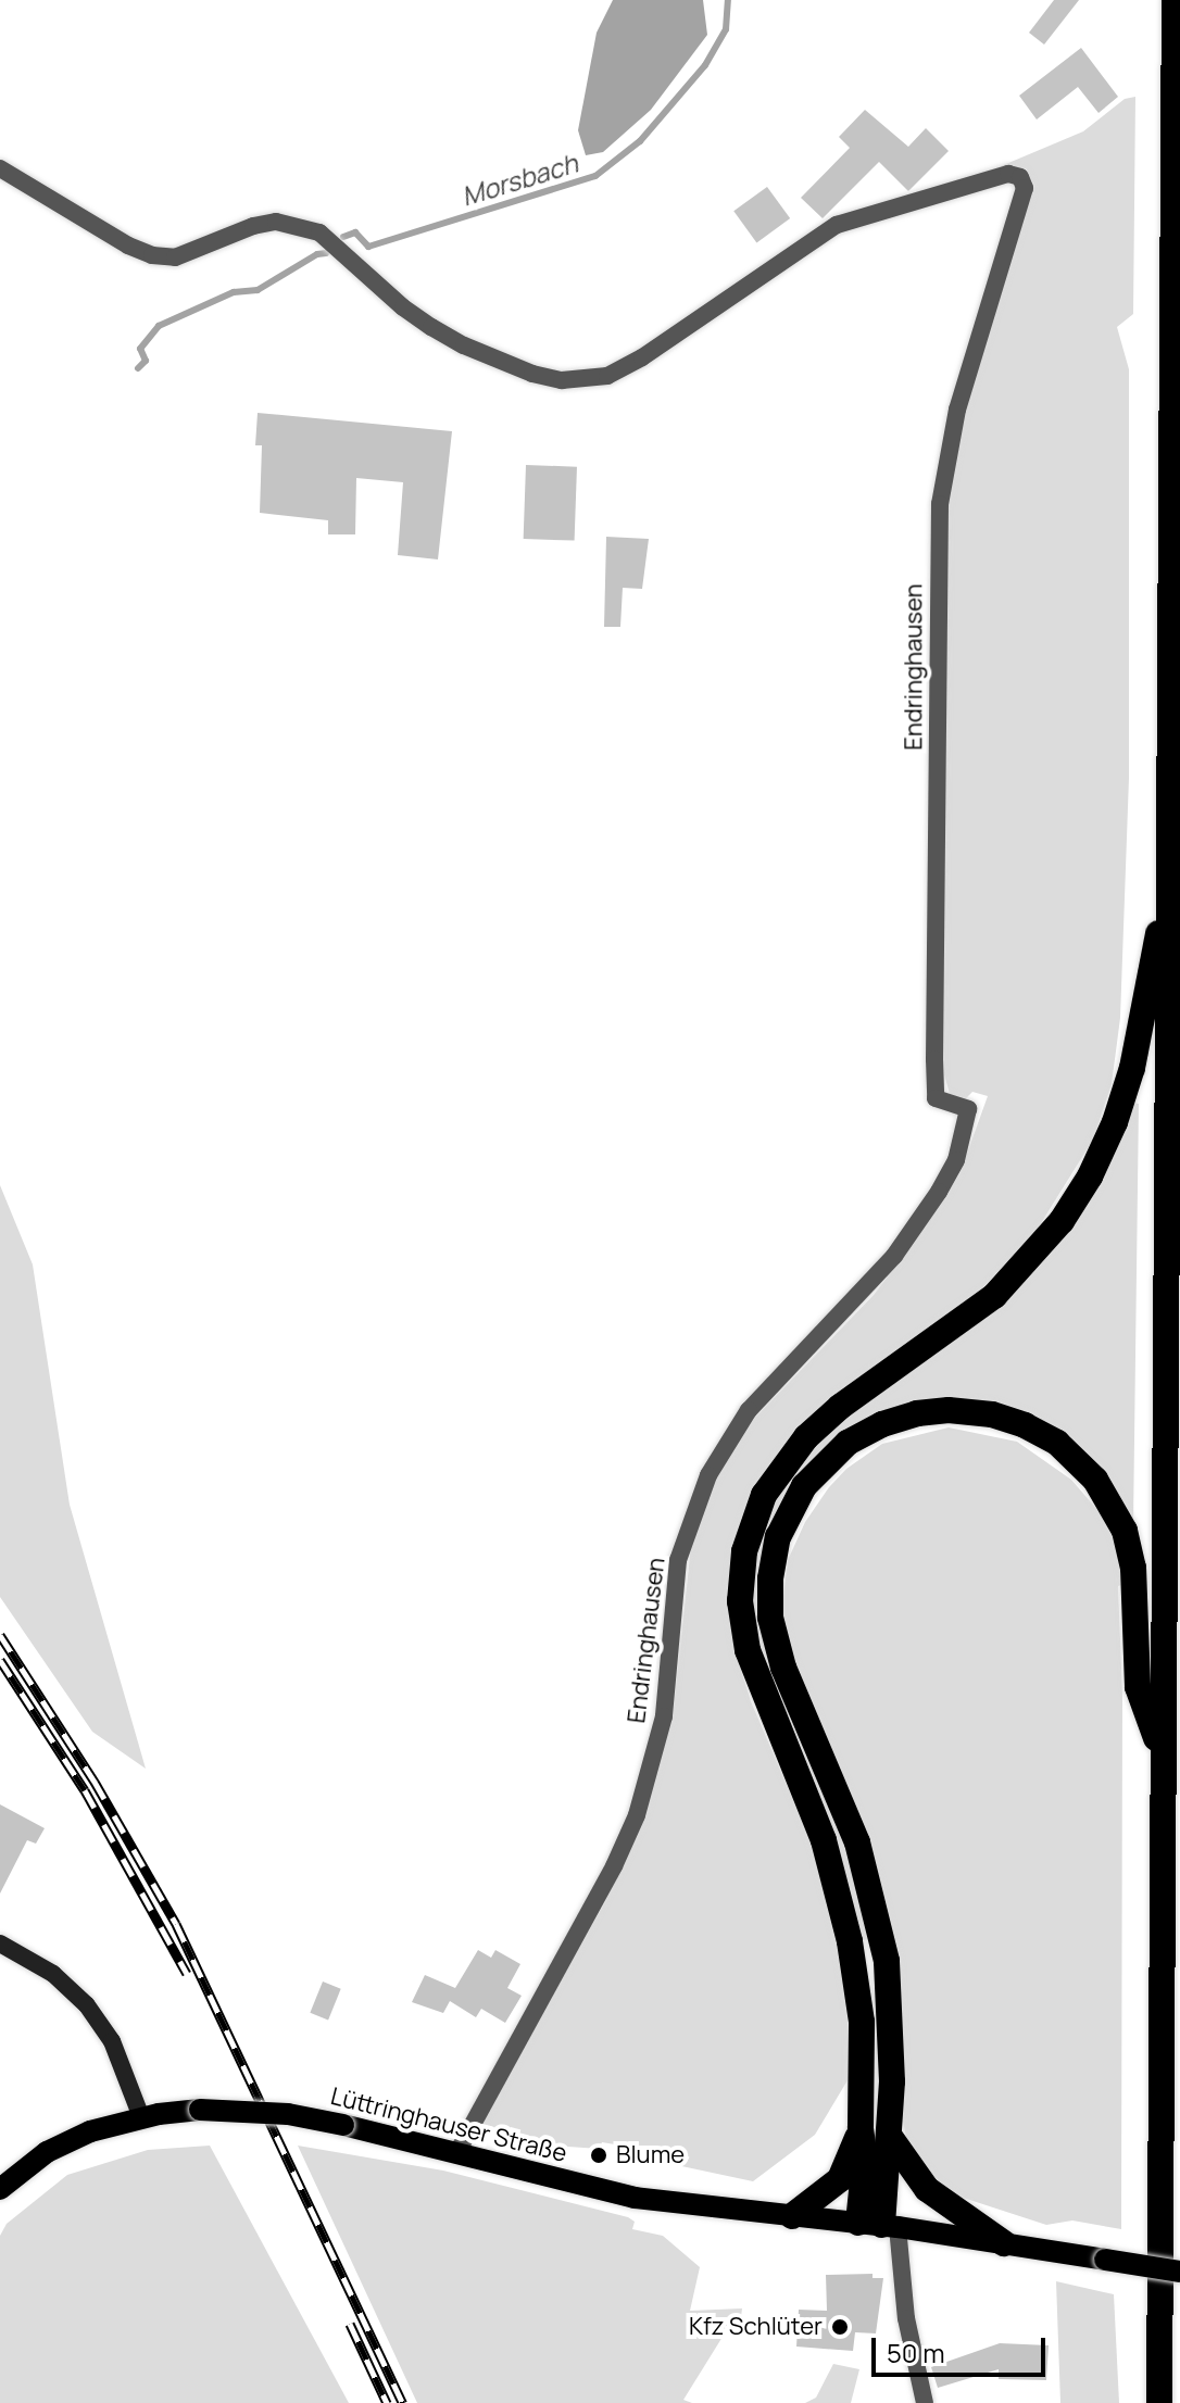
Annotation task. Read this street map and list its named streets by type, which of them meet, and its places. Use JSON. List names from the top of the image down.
{
  "streets": {
    "main road": ["Lüttringhauser Straße"],
    "street": ["Endringhausen"]
  },
  "crossings": [
    ["Endringhausen", "Lüttringhauser Straße"]
  ],
  "water": ["Morsbach"],
  "places": ["Blume", "Kfz Schlüter"],
  "scale_bar": "50 m"
}
